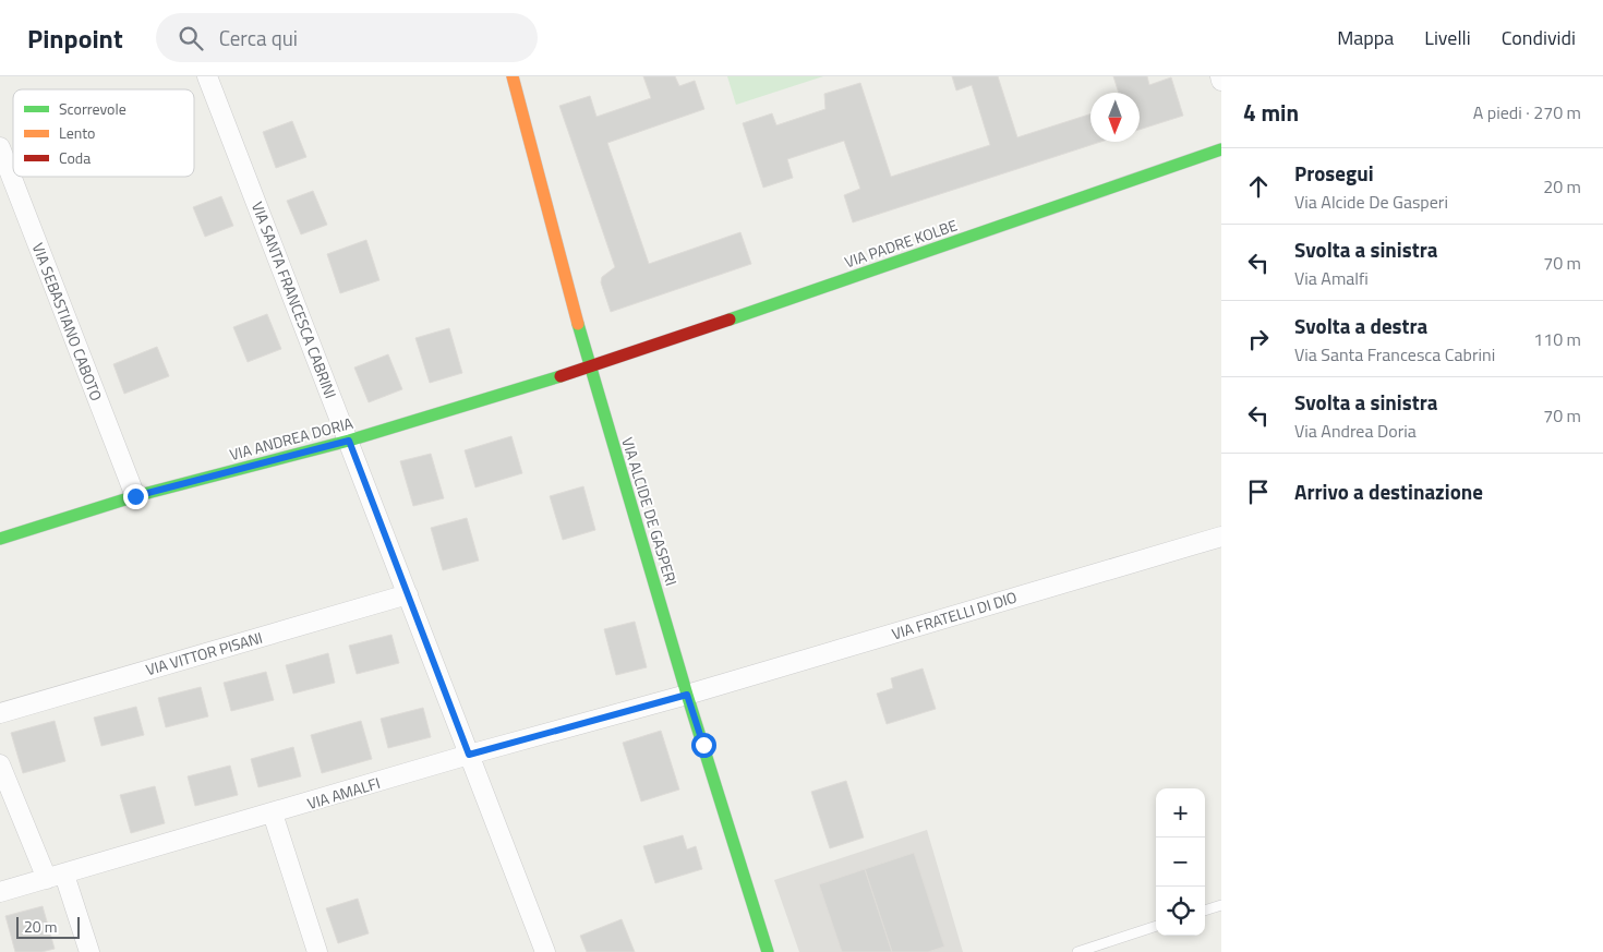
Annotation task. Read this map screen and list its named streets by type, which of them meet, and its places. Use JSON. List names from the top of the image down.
{
  "streets": {
    "street": [
      "VIA PADRE KOLBE",
      "VIA SANTA FRANCESCA CABRINI",
      "VIA SEBASTIANO CABOTO",
      "VIA ANDREA DORIA",
      "VIA ALCIDE DE GASPERI",
      "VIA FRATELLI DI DIO",
      "VIA VITTOR PISANI",
      "VIA AMALFI"
    ]
  },
  "crossings": [
    ["VIA PADRE KOLBE", "VIA ANDREA DORIA"],
    ["VIA PADRE KOLBE", "VIA ALCIDE DE GASPERI"],
    ["VIA SANTA FRANCESCA CABRINI", "VIA ANDREA DORIA"],
    ["VIA SANTA FRANCESCA CABRINI", "VIA VITTOR PISANI"],
    ["VIA SANTA FRANCESCA CABRINI", "VIA AMALFI"],
    ["VIA SEBASTIANO CABOTO", "VIA ANDREA DORIA"],
    ["VIA ANDREA DORIA", "VIA ALCIDE DE GASPERI"],
    ["VIA ALCIDE DE GASPERI", "VIA FRATELLI DI DIO"],
    ["VIA ALCIDE DE GASPERI", "VIA AMALFI"],
    ["VIA FRATELLI DI DIO", "VIA AMALFI"]
  ],
  "legend": ["Scorrevole", "Lento", "Coda"],
  "scale_bar": "20 m",
  "north": "bottom",
  "page": {
    "header": "Pinpoint",
    "search": "Cerca qui",
    "nav": ["Mappa", "Livelli", "Condividi"],
    "heading": ["4 min", "A piedi · 270 m"],
    "list": [
      ["Prosegui", "Via Alcide De Gasperi", "20 m"],
      ["Svolta a sinistra", "Via Amalfi", "70 m"],
      ["Svolta a destra", "Via Santa Francesca Cabrini", "110 m"],
      ["Svolta a sinistra", "Via Andrea Doria", "70 m"],
      "Arrivo a destinazione"
    ],
    "map_buttons": ["+", "−"],
    "scale": "20 m"
  }
}
